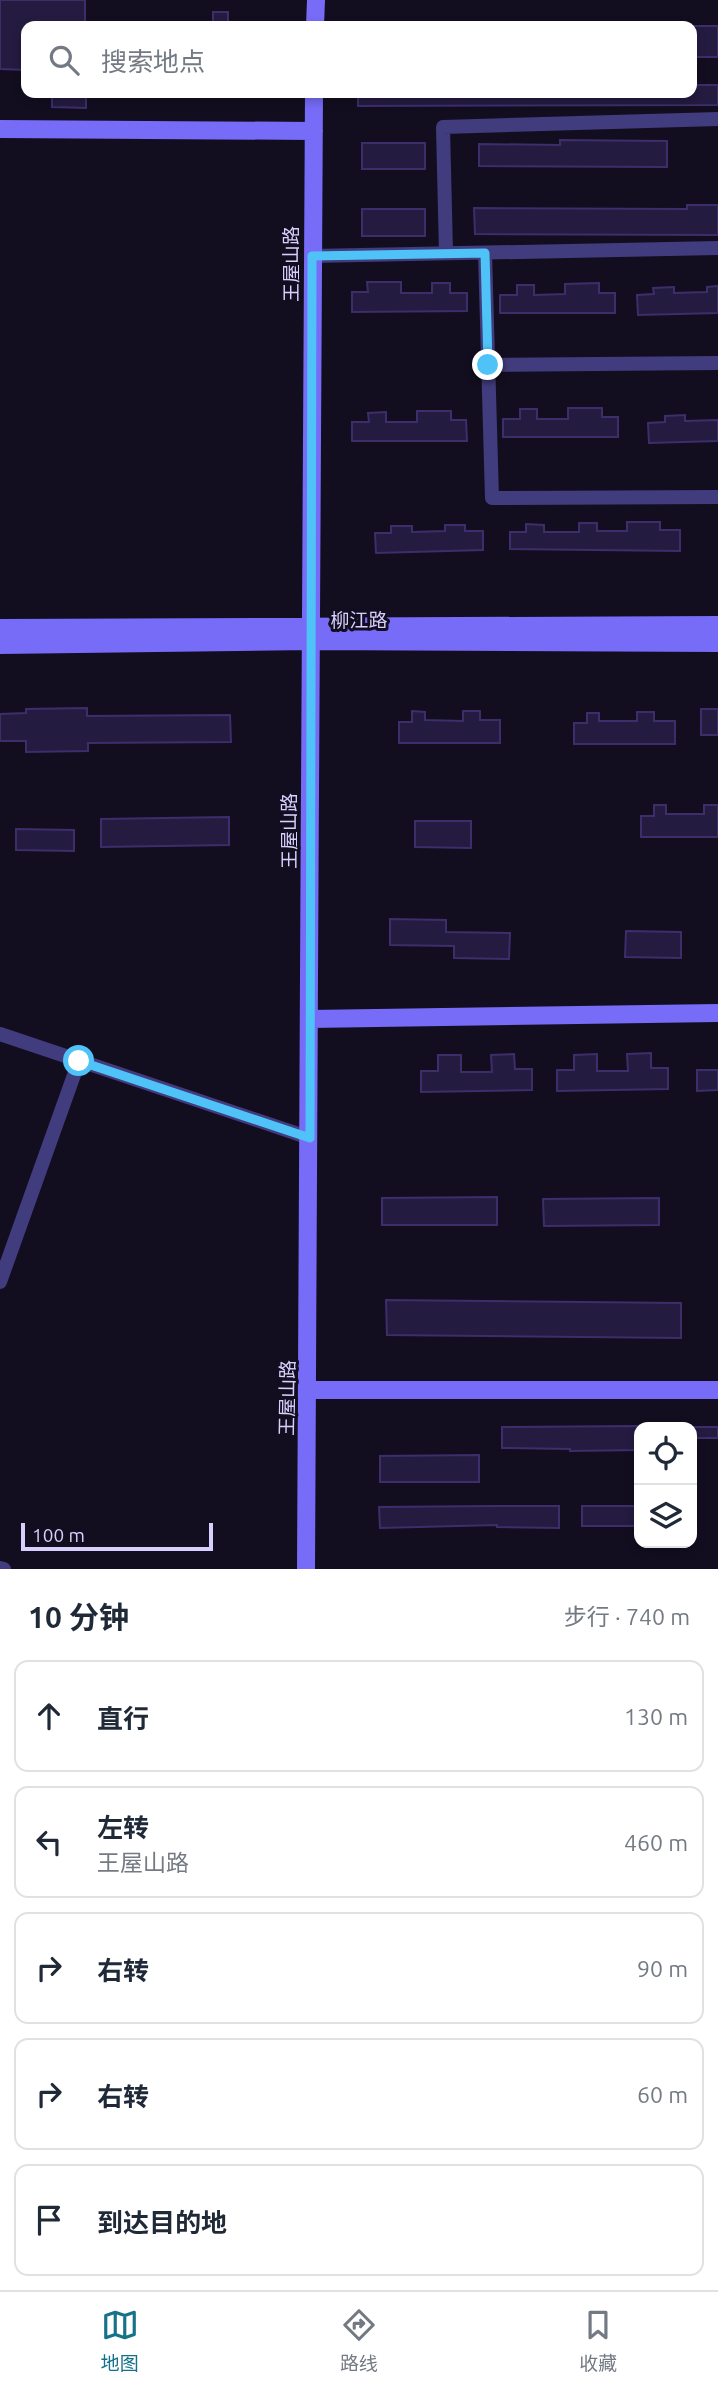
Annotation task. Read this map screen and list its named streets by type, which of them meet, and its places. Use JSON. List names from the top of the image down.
{
  "streets": {
    "street": ["王屋山路", "柳江路"]
  },
  "crossings": [
    ["王屋山路", "柳江路"]
  ],
  "scale_bar": "100 m",
  "page": {
    "search": "搜索地点",
    "scale": "100 m",
    "heading": ["10 分钟", "步行 · 740 m"],
    "list": [
      ["直行", "130 m"],
      ["左转", "王屋山路", "460 m"],
      ["右转", "90 m"],
      ["右转", "60 m"],
      "到达目的地"
    ],
    "nav": ["地图", "路线", "收藏"]
  }
}
